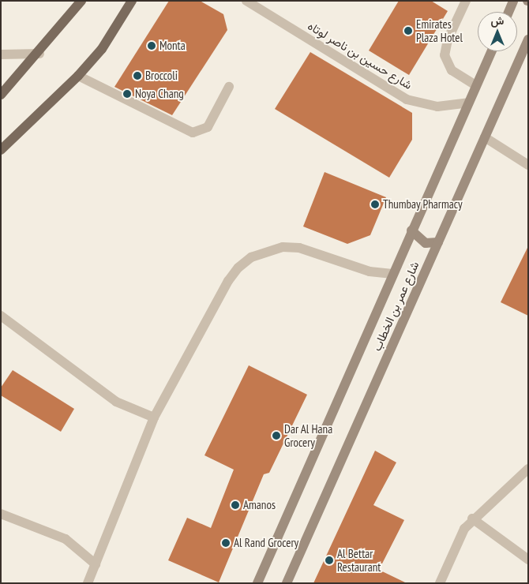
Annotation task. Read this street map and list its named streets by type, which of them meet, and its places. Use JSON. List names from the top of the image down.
{
  "streets": {
    "street": ["شارع حسين بن ناصر لوتاه", "شارع عمر بن الخطاب"]
  },
  "crossings": [
    ["شارع حسين بن ناصر لوتاه", "شارع عمر بن الخطاب"]
  ],
  "places": [
    "Emirates Plaza Hotel",
    "Monta",
    "Broccoli",
    "Noya Chang",
    "Thumbay Pharmacy",
    "Dar Al Hana Grocery",
    "Amanos",
    "Al Rand Grocery",
    "Al Bettar Restaurant"
  ],
  "north": "top"
}
